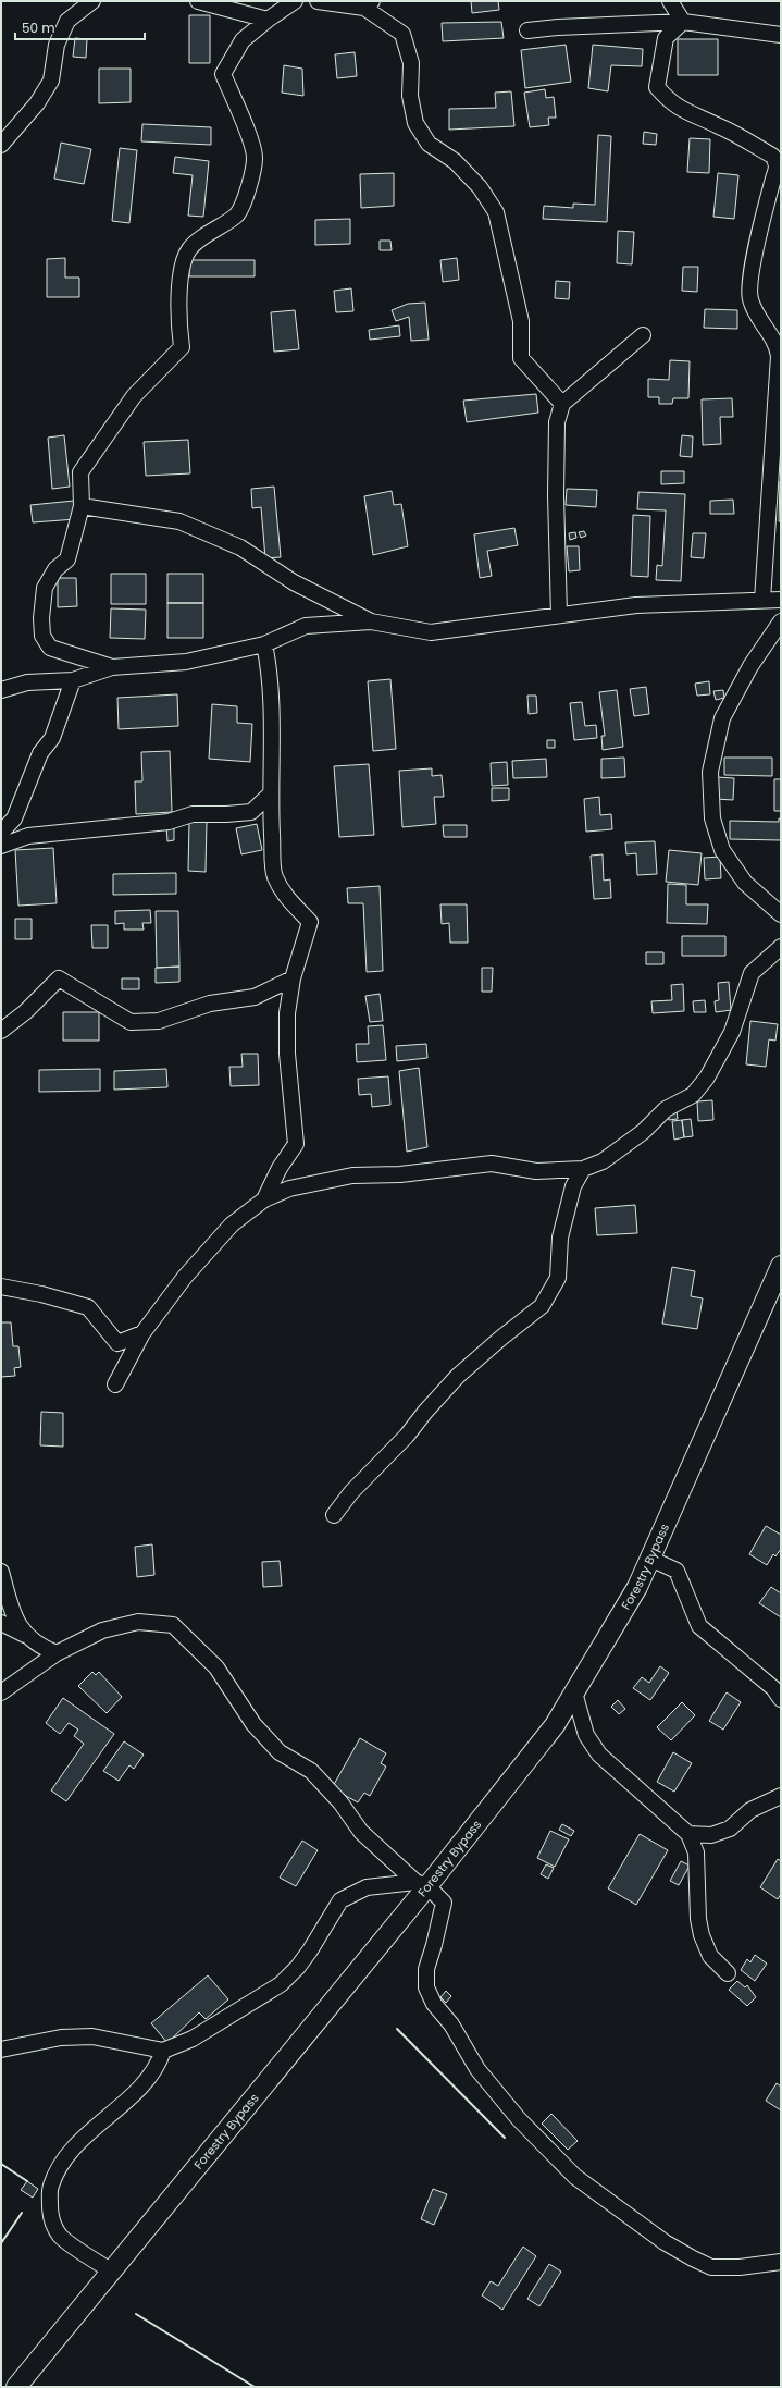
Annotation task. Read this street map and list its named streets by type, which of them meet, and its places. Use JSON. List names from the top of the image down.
{
  "streets": {
    "street": ["Forestry Bypass"]
  },
  "scale_bar": "50 m"
}
